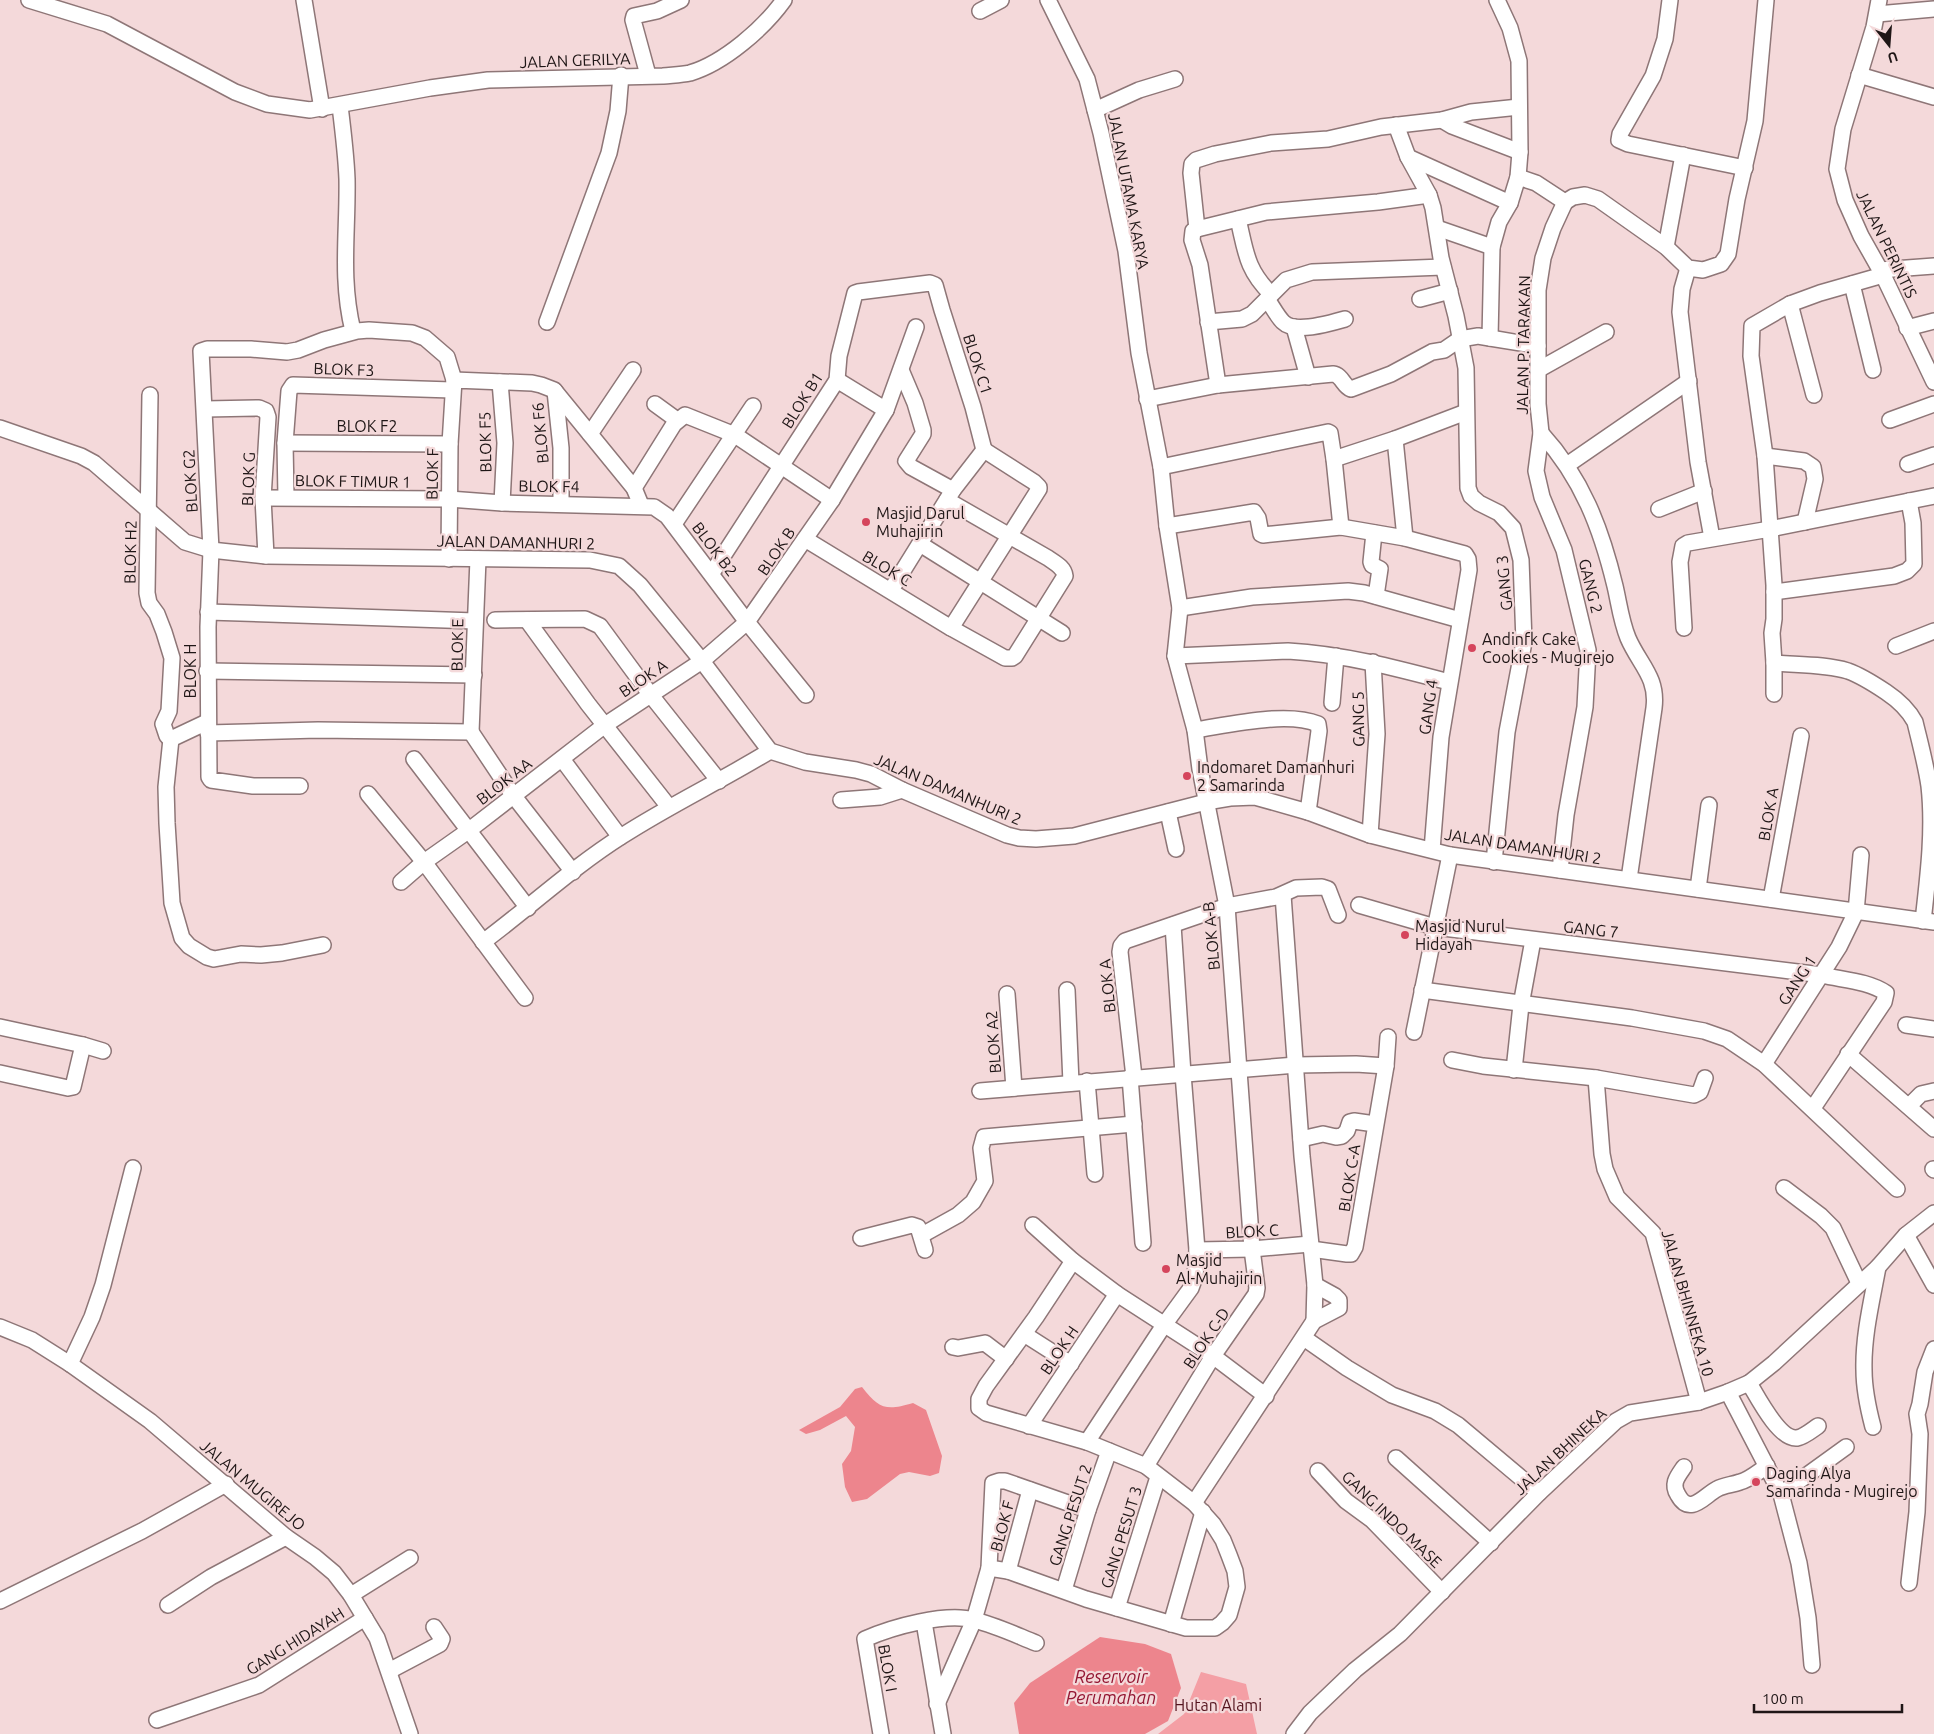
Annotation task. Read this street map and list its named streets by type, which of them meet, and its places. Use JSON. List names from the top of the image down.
{
  "streets": {
    "street": [
      "JALAN GERILYA",
      "JALAN UTAMA KARYA",
      "JALAN PERINTIS",
      "JALAN P. TARAKAN",
      "BLOK C1",
      "BLOK F3",
      "BLOK B1",
      "BLOK F2",
      "BLOK F6",
      "BLOK F5",
      "BLOK F",
      "BLOK G",
      "BLOK G2",
      "BLOK F TIMUR 1",
      "BLOK F4",
      "JALAN DAMANHURI 2",
      "BLOK B2",
      "BLOK B",
      "BLOK H2",
      "BLOK C",
      "GANG 3",
      "GANG 2",
      "BLOK E",
      "BLOK H",
      "BLOK A",
      "GANG 4",
      "GANG 5",
      "BLOK AA",
      "GANG 7",
      "BLOK A-B",
      "GANG 1",
      "BLOK A2",
      "BLOK C-A",
      "JALAN BHINNEKA 10",
      "BLOK C-D",
      "JALAN BHINEKA",
      "JALAN MUGIREJO",
      "GANG PESUT 2",
      "GANG INDO MASE",
      "GANG PESUT 3",
      "GANG HIDAYAH",
      "BLOK I"
    ]
  },
  "crossings": [
    ["JALAN UTAMA KARYA", "BLOK A-B"],
    ["JALAN P. TARAKAN", "GANG 2"],
    ["BLOK C1", "BLOK B1"],
    ["BLOK F3", "BLOK F2"],
    ["BLOK F3", "BLOK F"],
    ["BLOK F3", "BLOK F TIMUR 1"],
    ["BLOK B1", "BLOK B2"],
    ["BLOK F2", "BLOK F"],
    ["BLOK F2", "BLOK F TIMUR 1"],
    ["BLOK F6", "BLOK F4"],
    ["BLOK F5", "BLOK F4"],
    ["BLOK F", "BLOK F TIMUR 1"],
    ["BLOK F", "BLOK F4"],
    ["BLOK F", "JALAN DAMANHURI 2"],
    ["BLOK G", "BLOK G2"],
    ["BLOK G", "BLOK F TIMUR 1"],
    ["BLOK G", "JALAN DAMANHURI 2"],
    ["BLOK G2", "JALAN DAMANHURI 2"],
    ["BLOK G2", "BLOK H"],
    ["BLOK F TIMUR 1", "BLOK F4"],
    ["BLOK F4", "BLOK B2"],
    ["JALAN DAMANHURI 2", "BLOK B"],
    ["JALAN DAMANHURI 2", "BLOK H2"],
    ["JALAN DAMANHURI 2", "GANG 3"],
    ["JALAN DAMANHURI 2", "GANG 2"],
    ["JALAN DAMANHURI 2", "BLOK E"],
    ["JALAN DAMANHURI 2", "BLOK H"],
    ["JALAN DAMANHURI 2", "BLOK A"],
    ["JALAN DAMANHURI 2", "GANG 4"],
    ["JALAN DAMANHURI 2", "GANG 5"],
    ["JALAN DAMANHURI 2", "BLOK A-B"],
    ["JALAN DAMANHURI 2", "GANG 1"],
    ["BLOK B2", "BLOK B"],
    ["BLOK B", "BLOK C"],
    ["BLOK B", "BLOK A"],
    ["BLOK C", "BLOK C-A"],
    ["BLOK C", "BLOK C-D"],
    ["BLOK A", "BLOK AA"],
    ["BLOK A", "BLOK A-B"],
    ["GANG 7", "GANG 1"],
    ["BLOK A-B", "BLOK C-D"],
    ["JALAN BHINNEKA 10", "JALAN BHINEKA"],
    ["JALAN BHINEKA", "GANG INDO MASE"],
    ["JALAN MUGIREJO", "GANG HIDAYAH"]
  ],
  "water": ["Reservoir Perumahan"],
  "parks": ["Hutan Alami"],
  "places": [
    "Masjid Darul Muhajirin",
    "Andinfk Cake Cookies - Mugirejo",
    "Indomaret Damanhuri 2 Samarinda",
    "Masjid Nurul Hidayah",
    "Masjid Al-Muhajirin",
    "Daging Alya Samarinda - Mugirejo"
  ],
  "scale_bar": "100 m",
  "north": "bottom"
}
